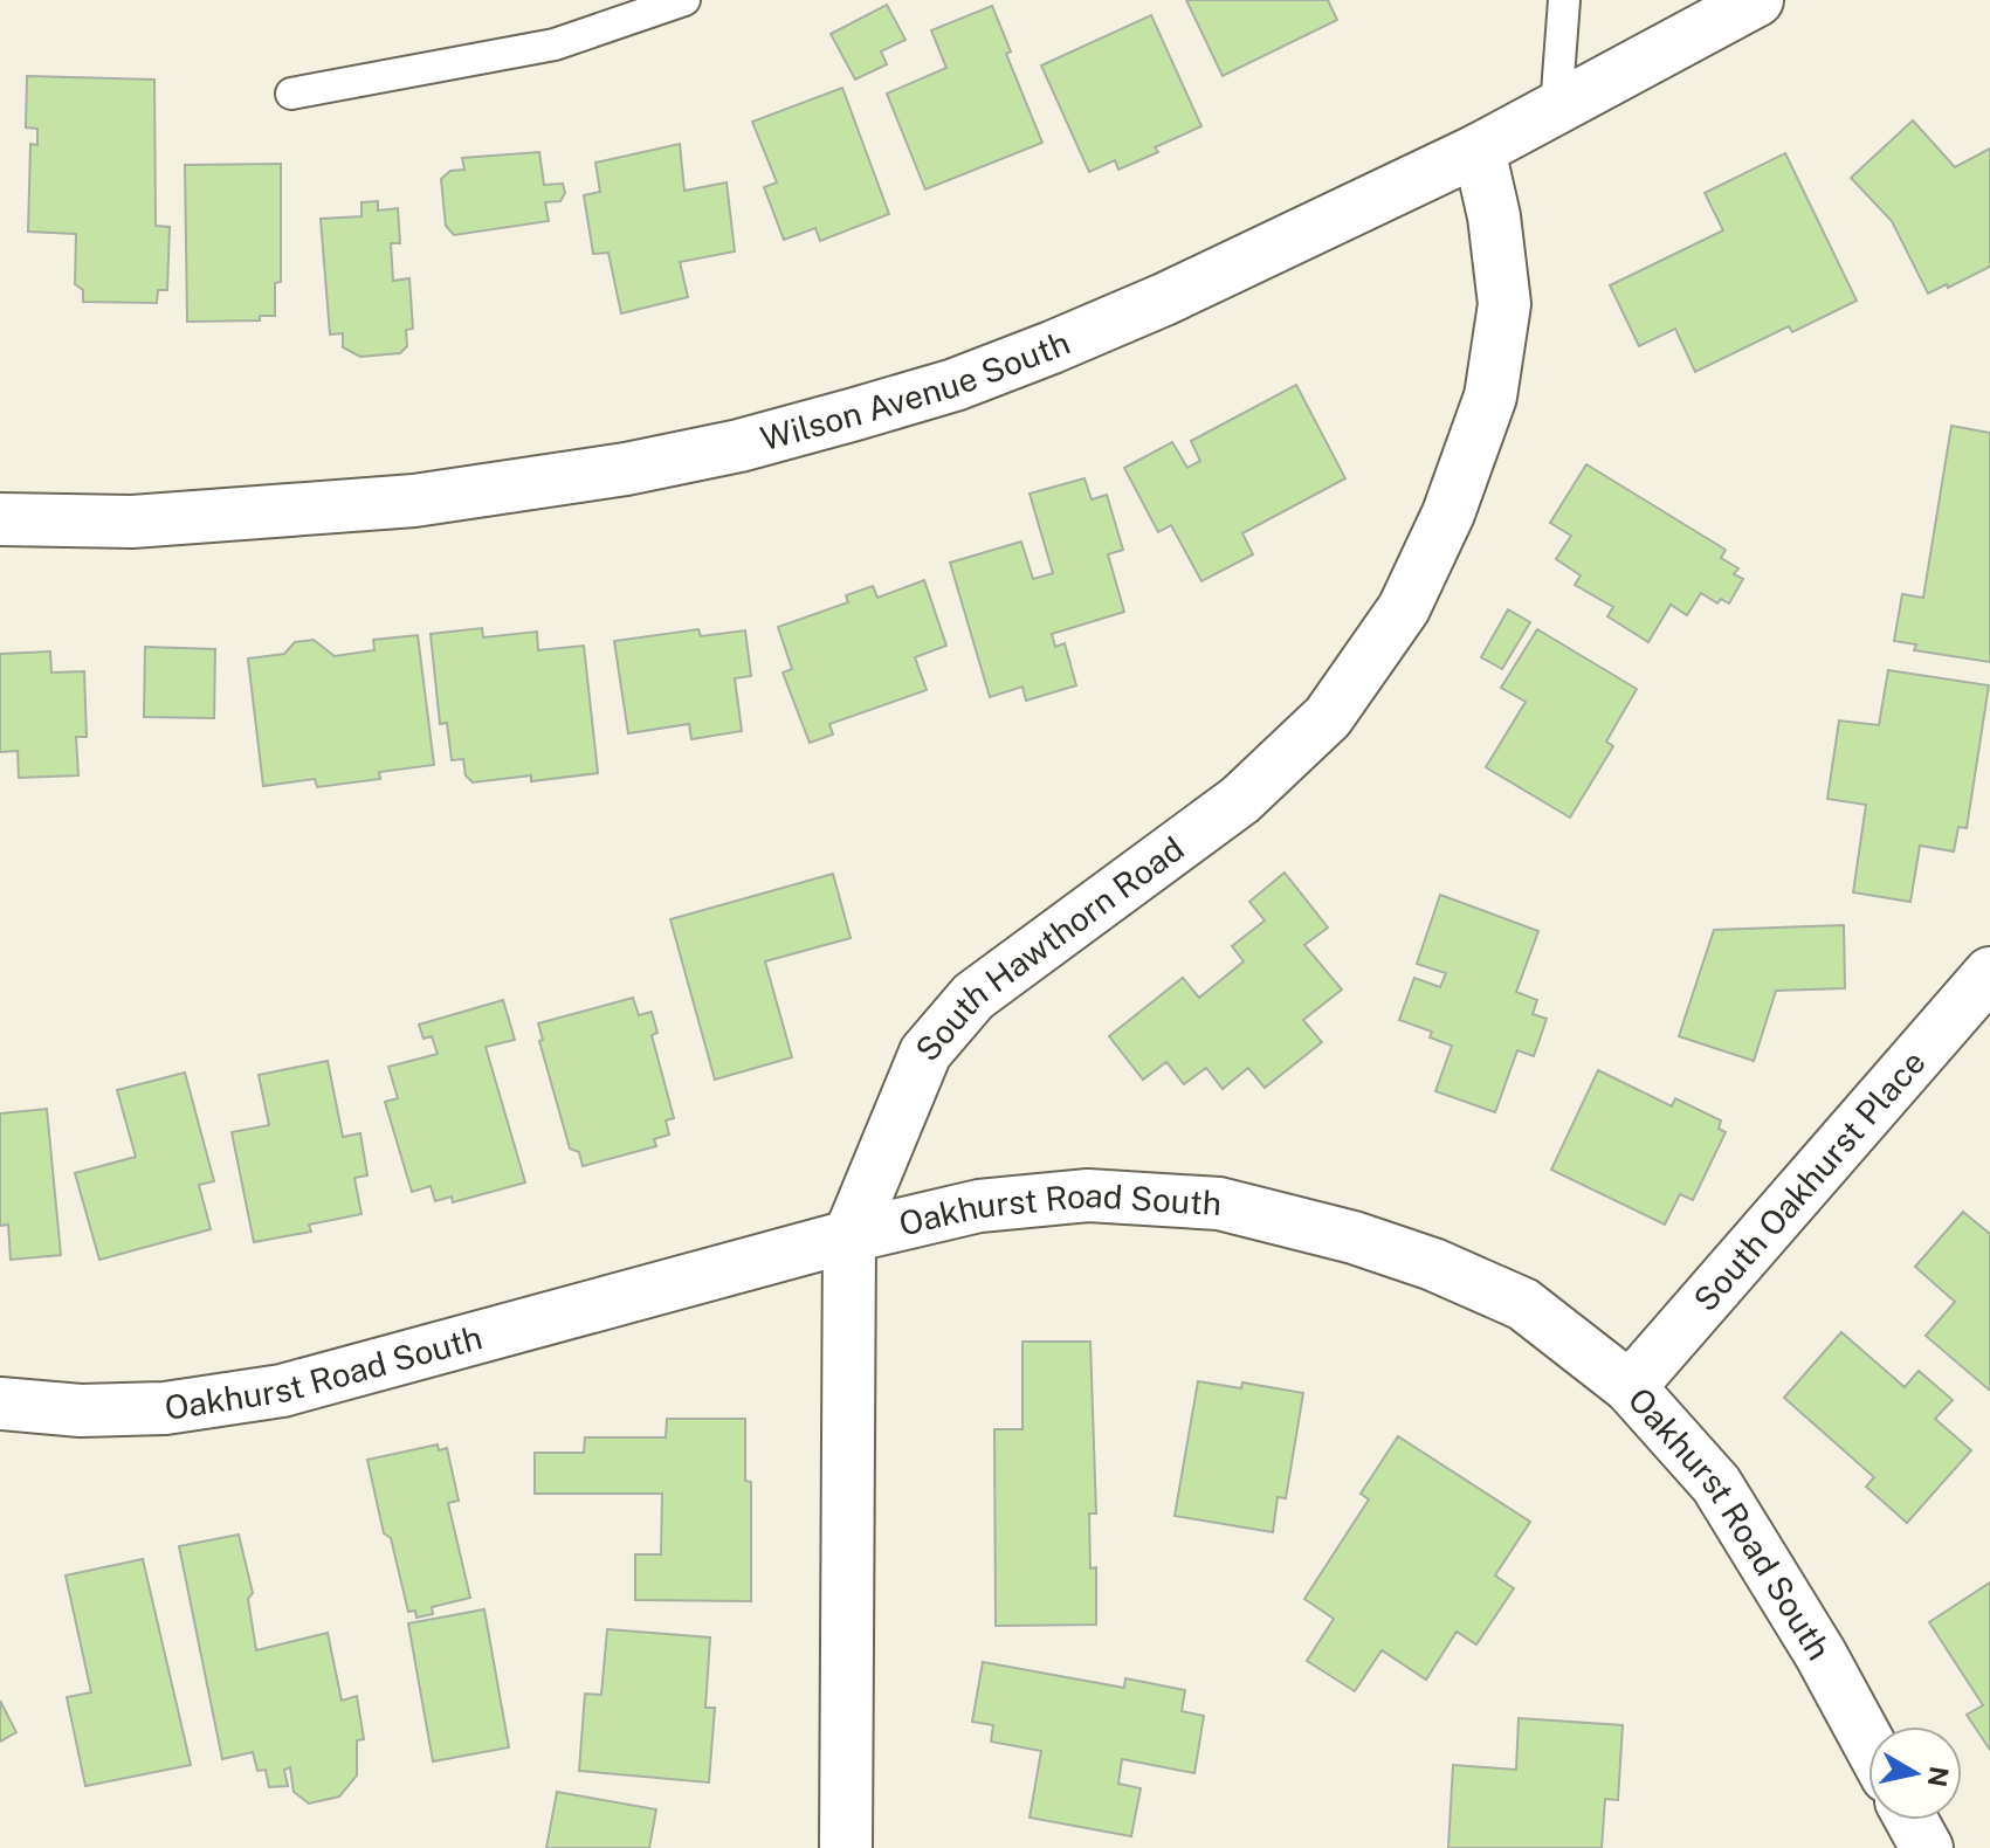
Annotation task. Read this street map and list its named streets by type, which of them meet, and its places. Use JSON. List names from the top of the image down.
{
  "streets": {
    "street": [
      "Wilson Avenue South",
      "South Hawthorn Road",
      "South Oakhurst Place",
      "Oakhurst Road South"
    ]
  },
  "crossings": [
    ["Wilson Avenue South", "South Hawthorn Road"],
    ["South Hawthorn Road", "Oakhurst Road South"],
    ["South Oakhurst Place", "Oakhurst Road South"]
  ],
  "north": "right"
}
